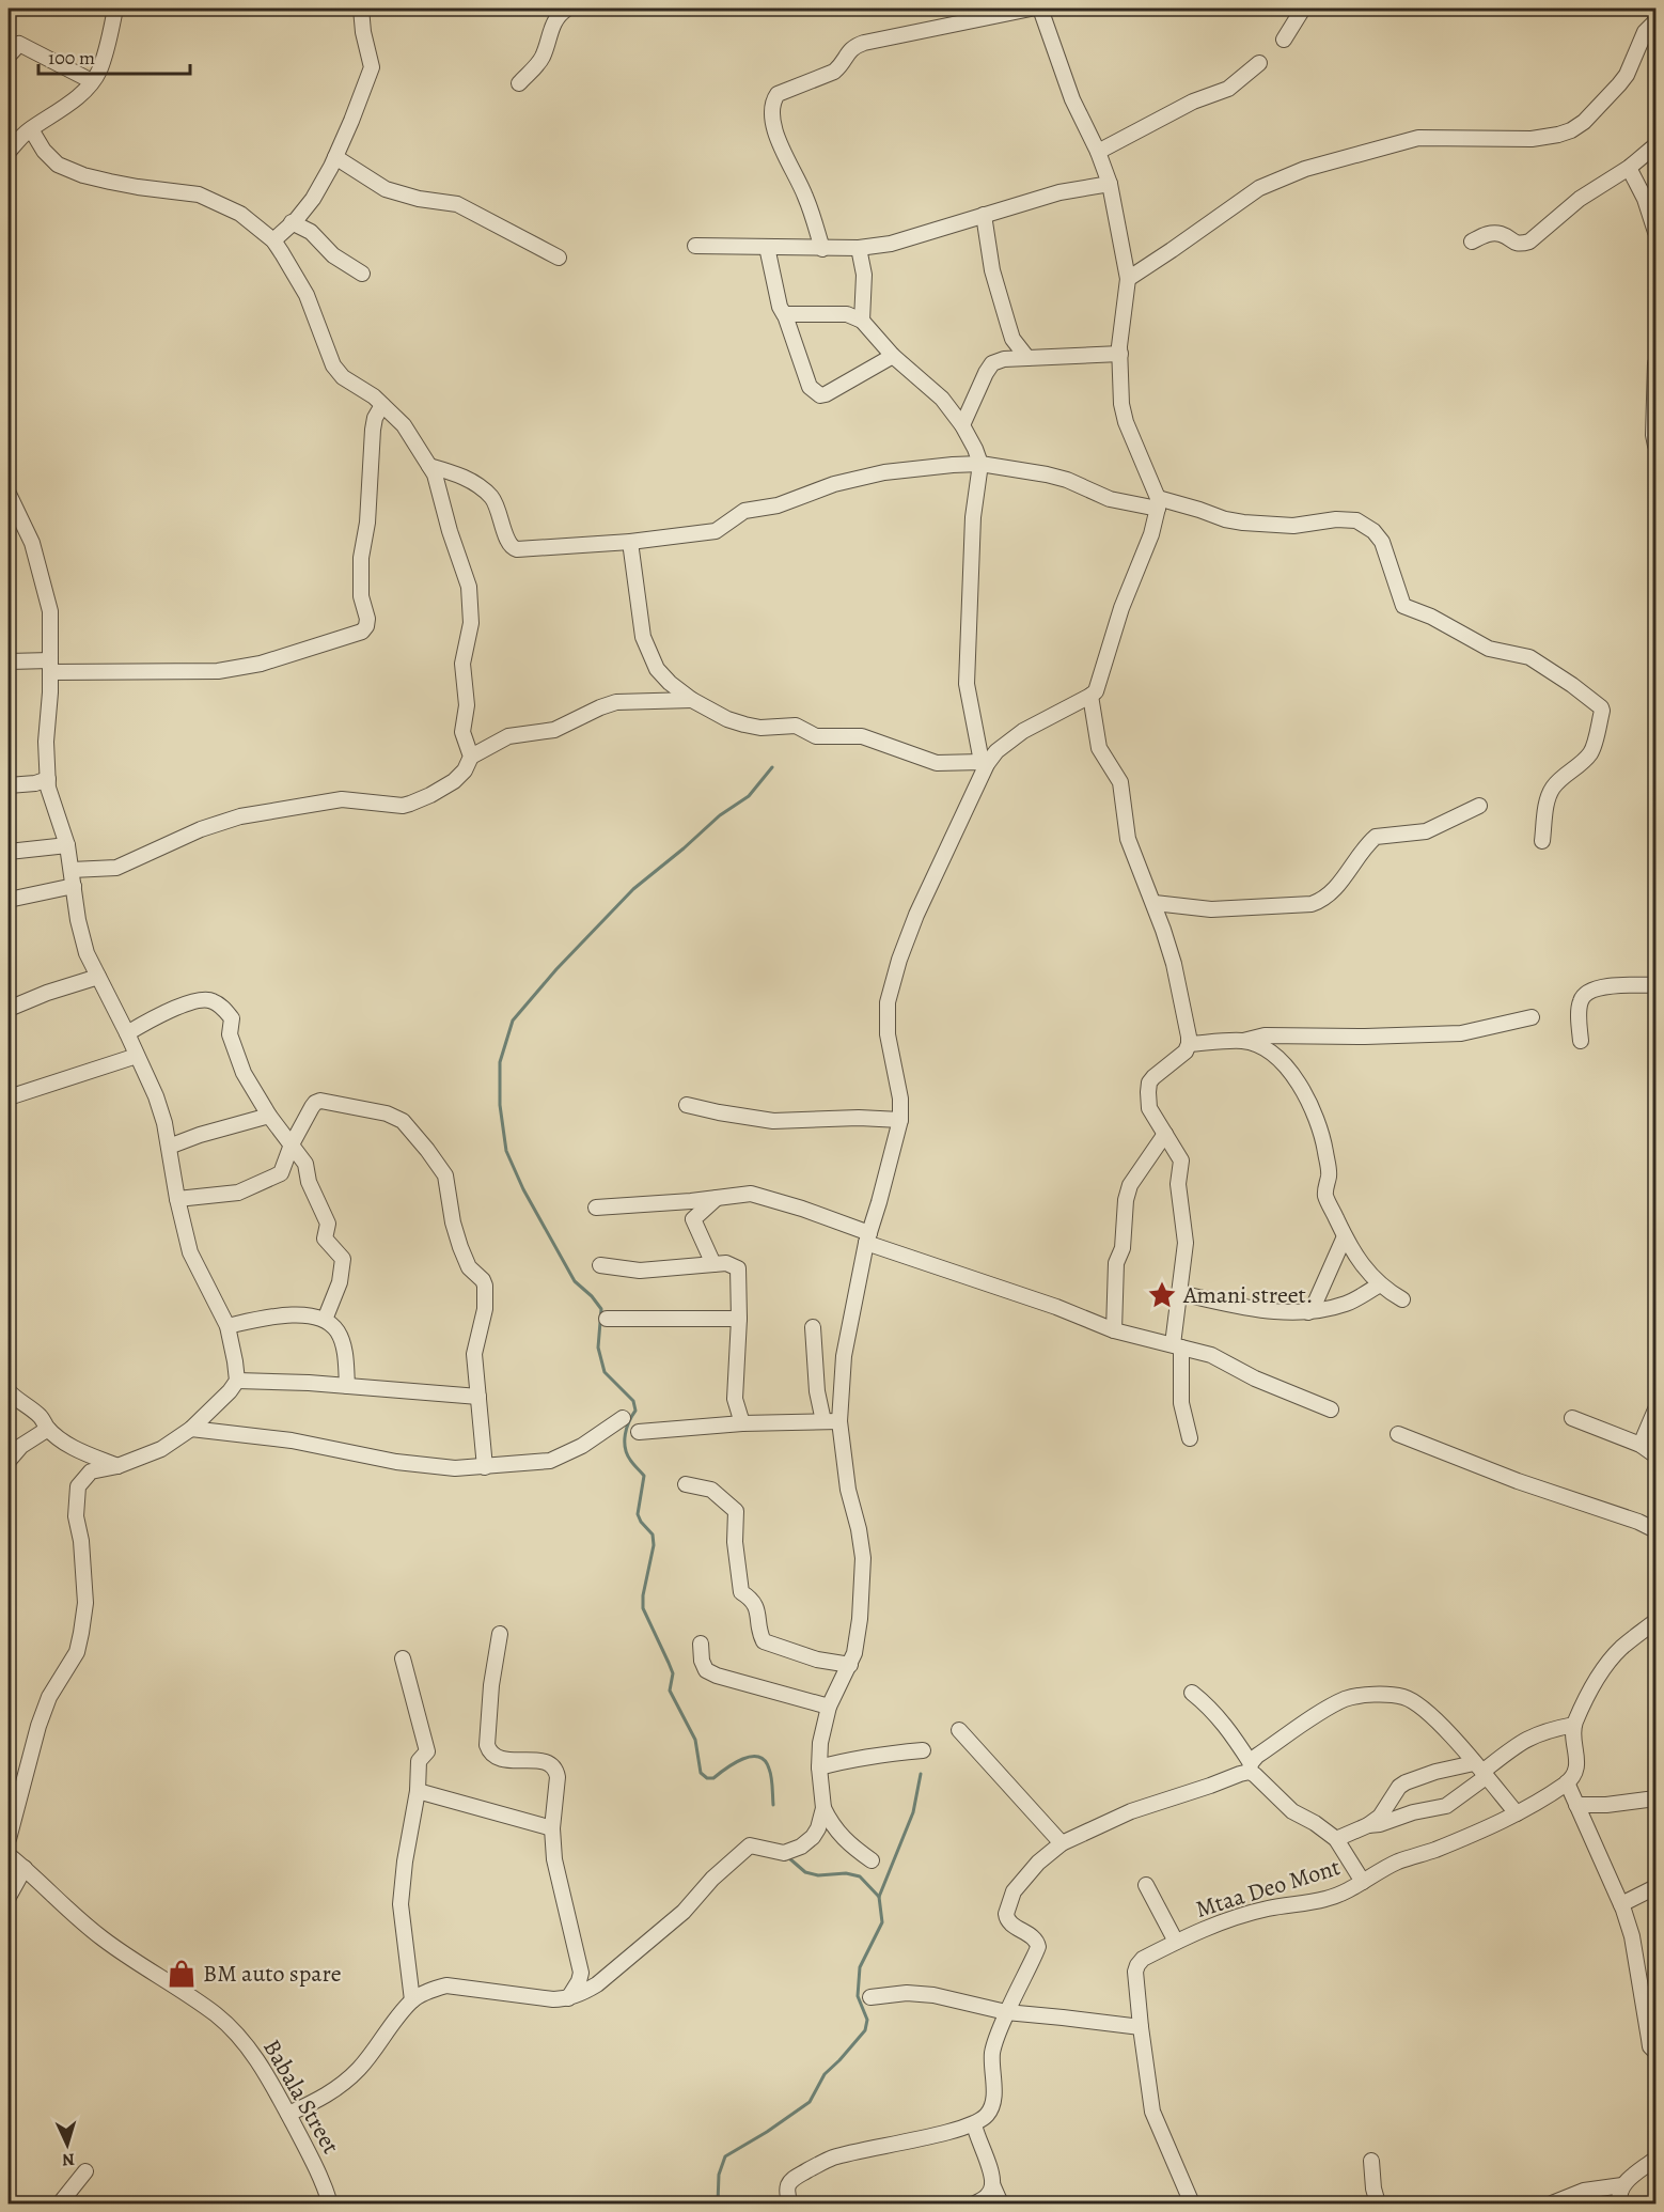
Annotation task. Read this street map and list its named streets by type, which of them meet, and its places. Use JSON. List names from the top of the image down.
{
  "streets": {
    "street": ["Mtaa Deo Mont", "Babala Street"]
  },
  "places": {
    "place": ["Amani street."],
    "shop": ["BM auto spare"]
  },
  "scale_bar": "100 m",
  "north": "bottom"
}
